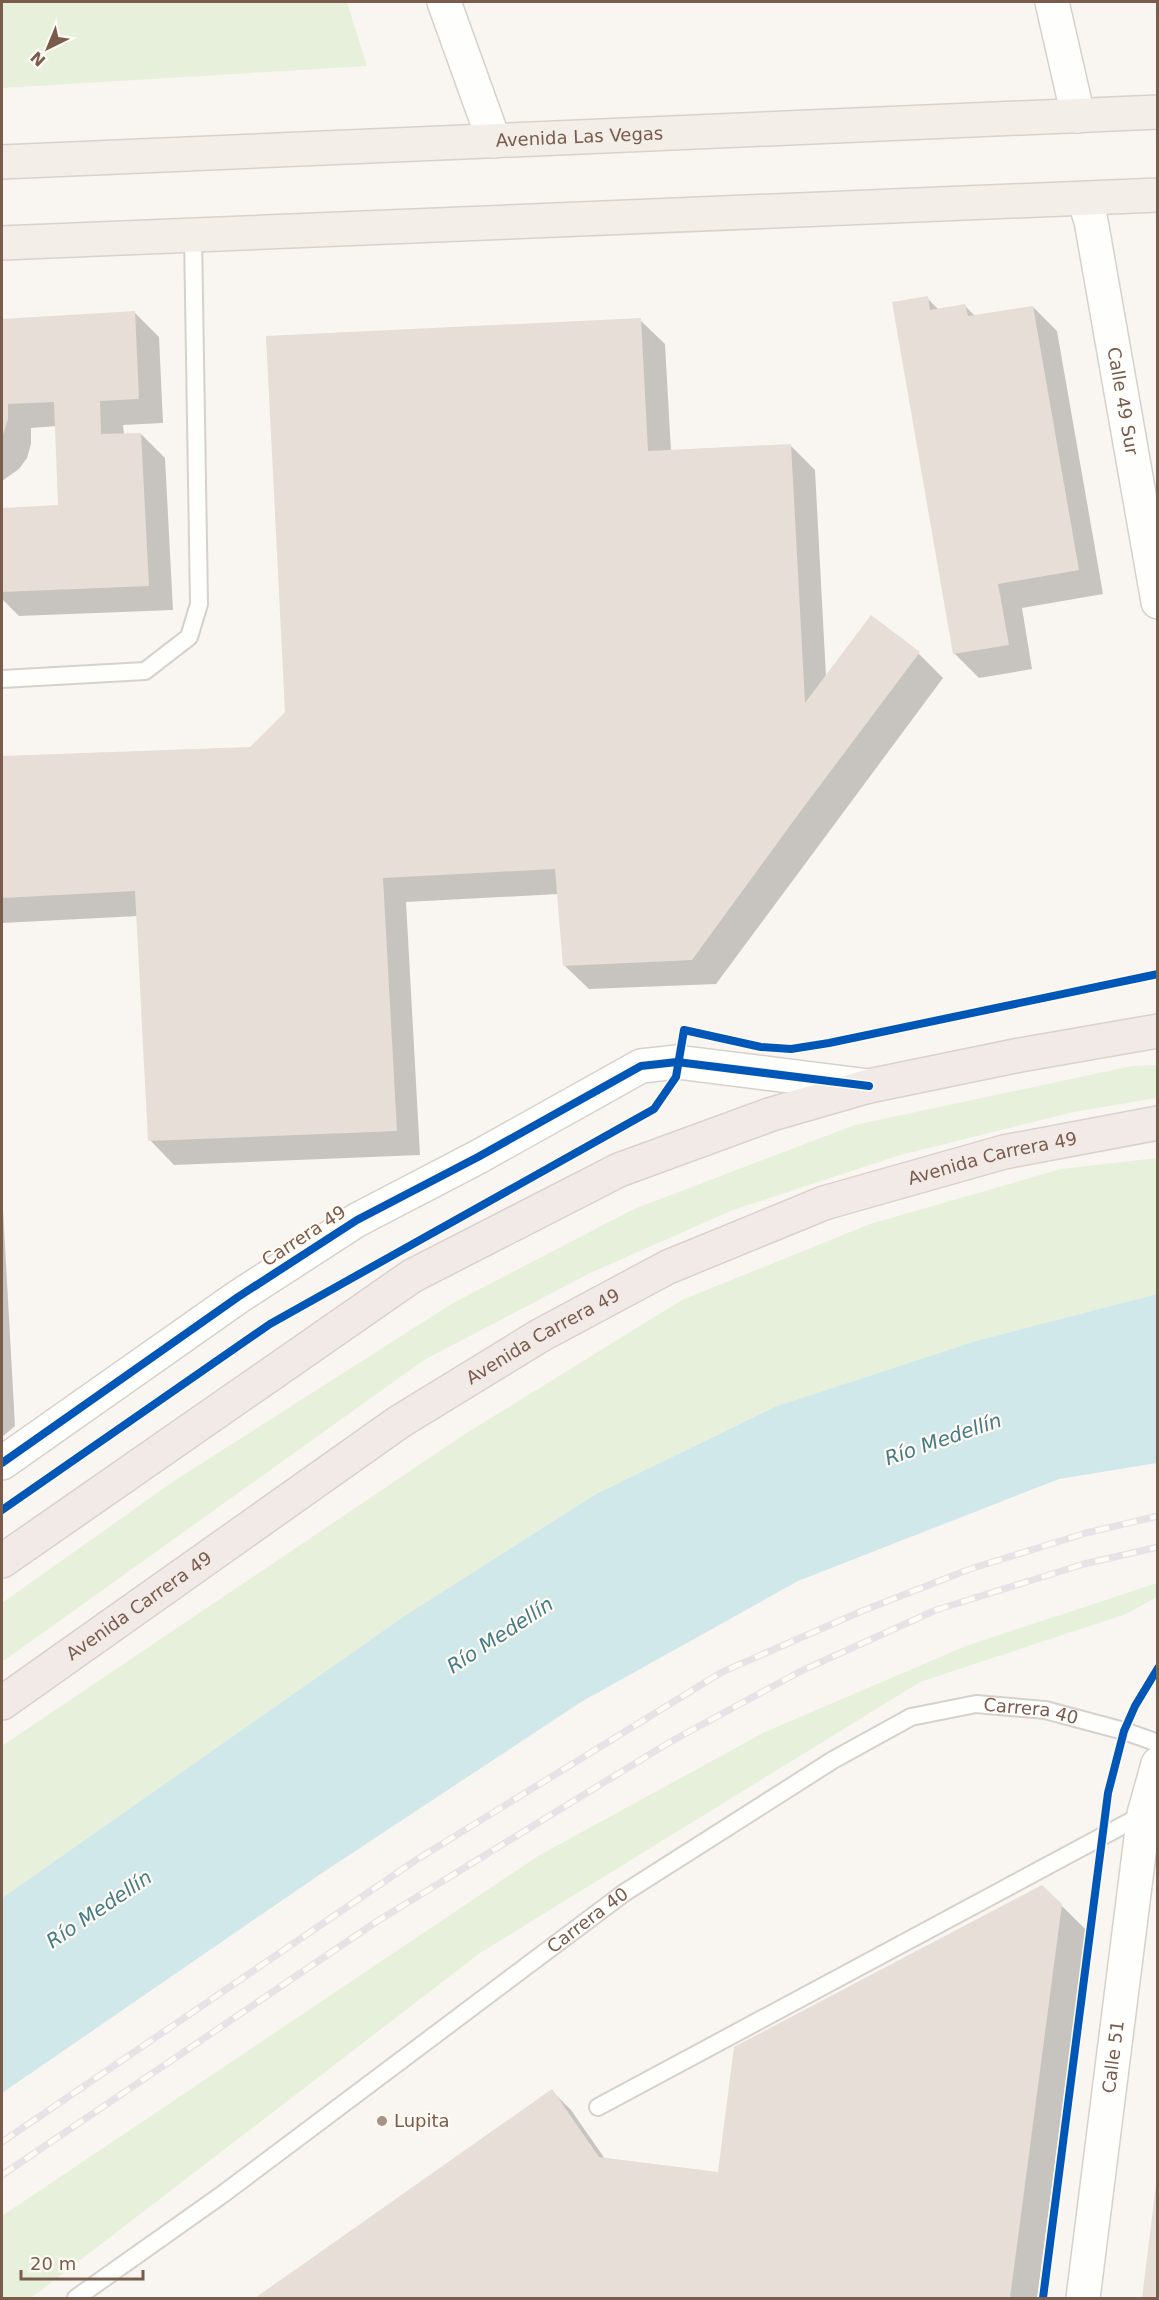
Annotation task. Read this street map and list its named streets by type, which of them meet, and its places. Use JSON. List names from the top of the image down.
{
  "streets": {
    "highway": ["Avenida Carrera 49"],
    "main road": ["Avenida Las Vegas"],
    "street": ["Calle 49 Sur", "Carrera 49", "Calle 51"],
    "lane": ["Carrera 40"]
  },
  "water": ["Río Medellín"],
  "places": ["Lupita"],
  "scale_bar": "20 m",
  "north": "bottom left"
}
